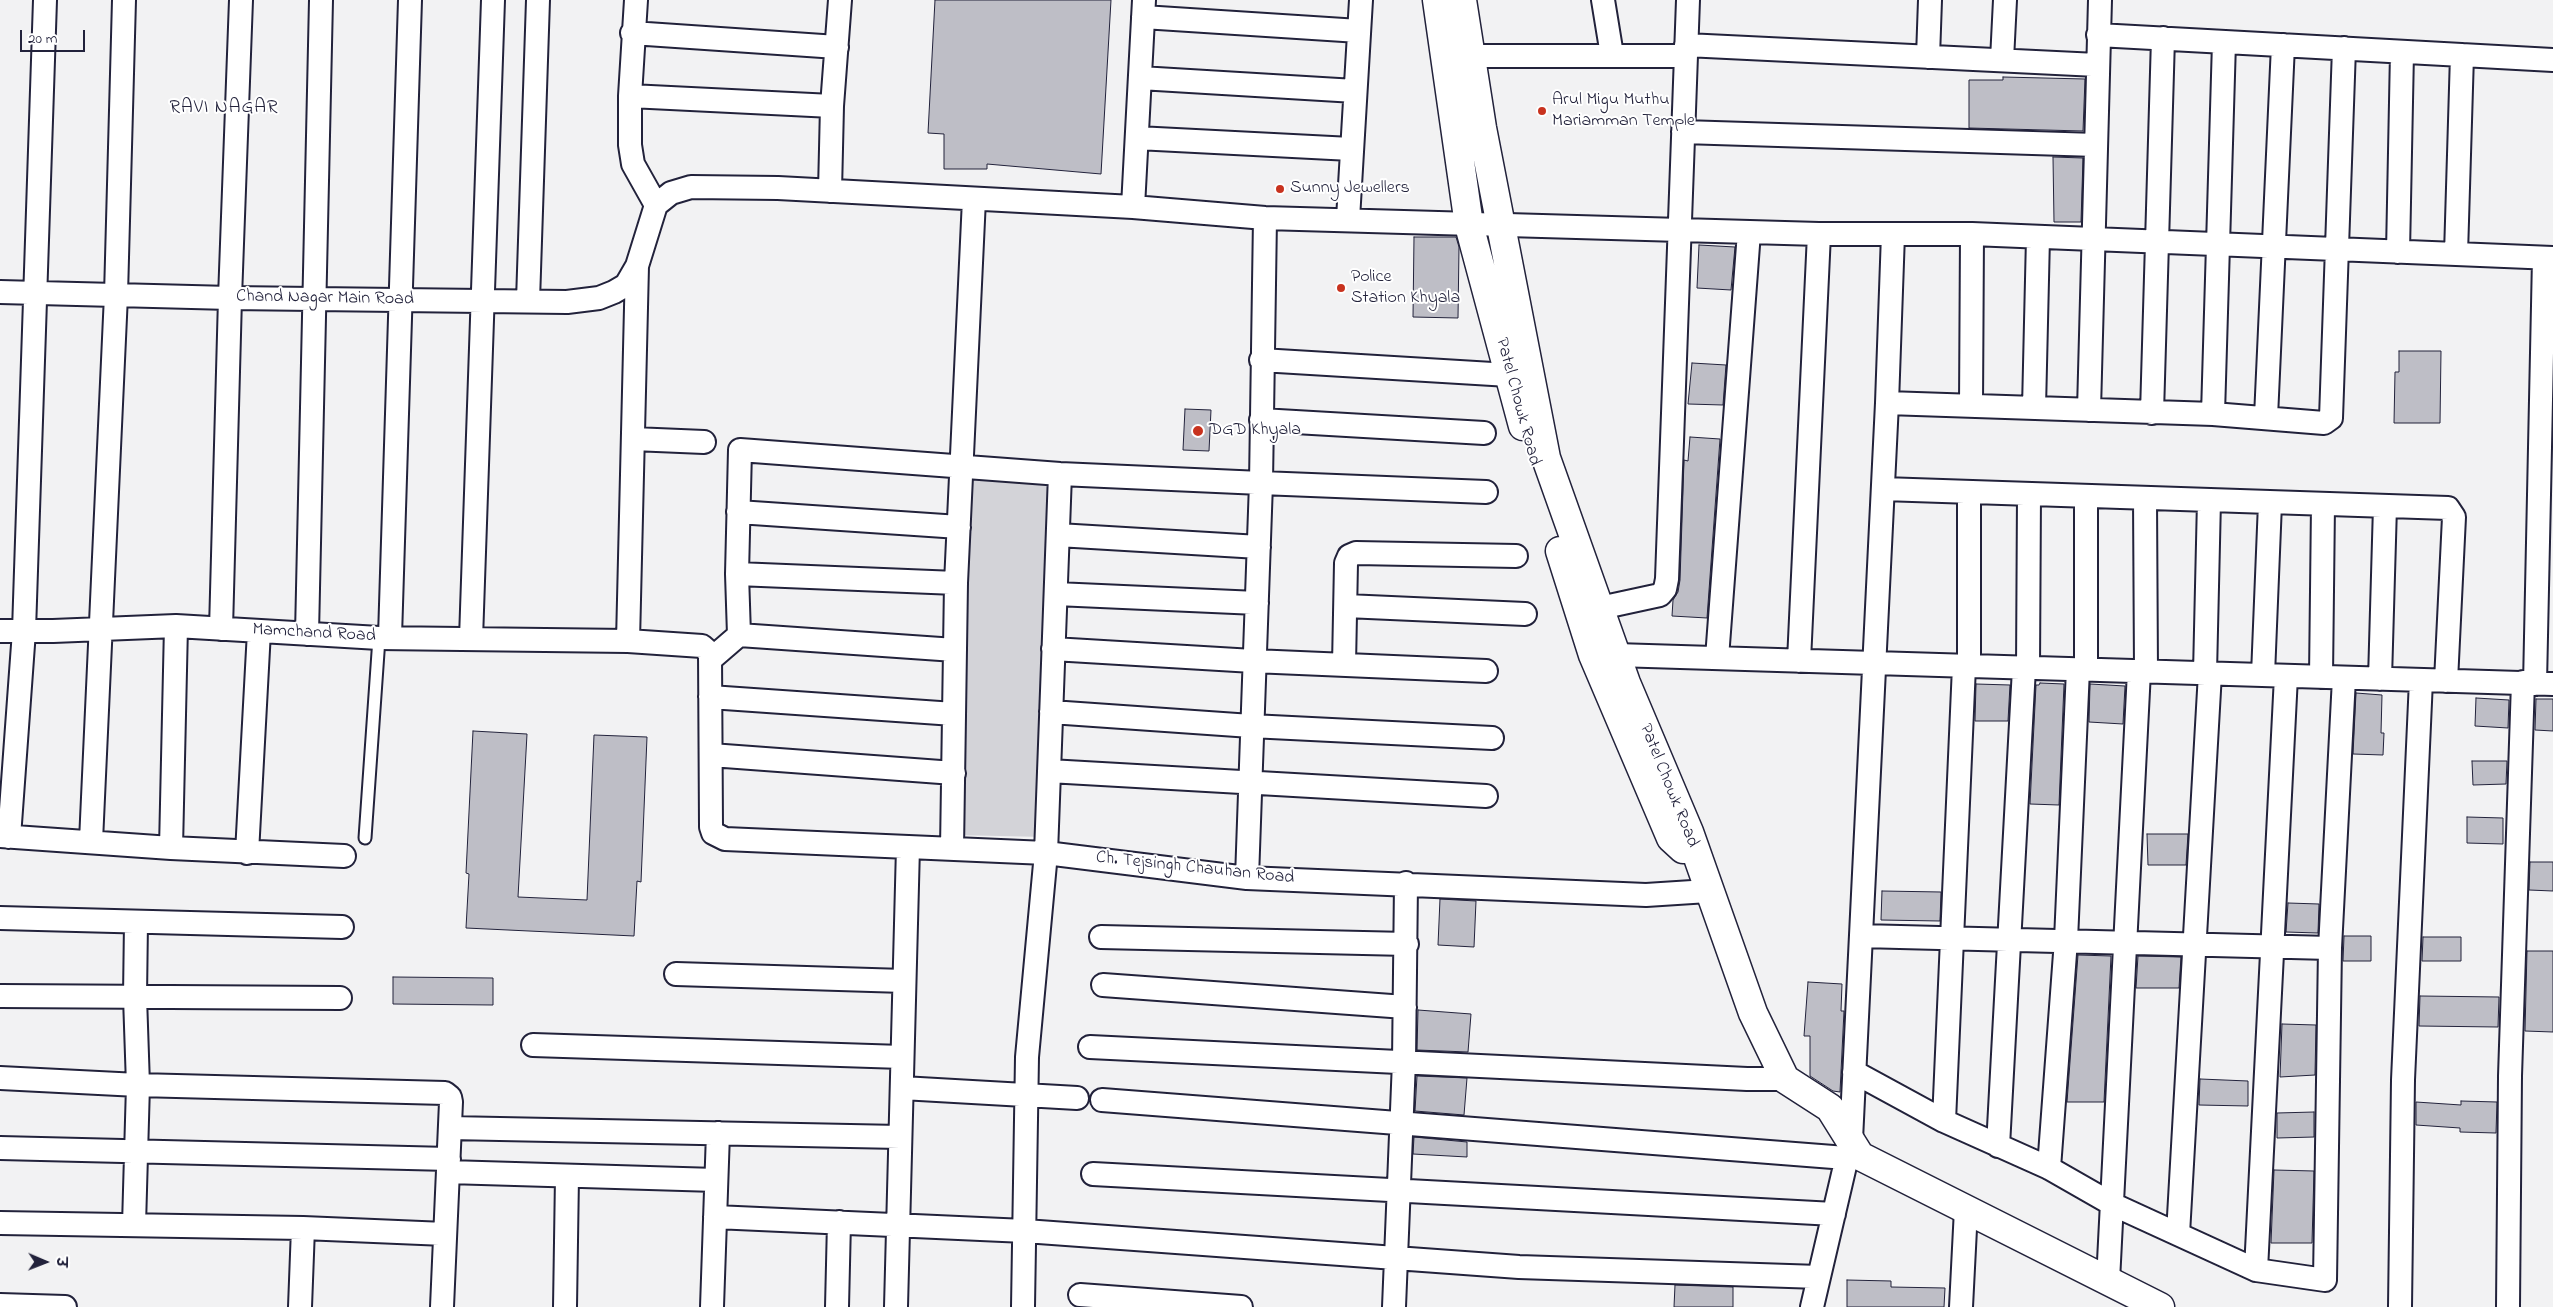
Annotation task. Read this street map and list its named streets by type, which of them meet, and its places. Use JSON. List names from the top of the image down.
{
  "streets": {
    "street": [
      "Chand Nagar Main Road",
      "Patel Chowk Road",
      "Mamchand Road",
      "Ch. Tejsingh Chauhan Road"
    ]
  },
  "districts": ["RAVI NAGAR"],
  "places": [
    "Arul Migu Muthu Mariamman Temple",
    "Sunny Jewellers",
    "Police Station Khyala",
    "DGD Khyala"
  ],
  "scale_bar": "20 m",
  "north": "right"
}
